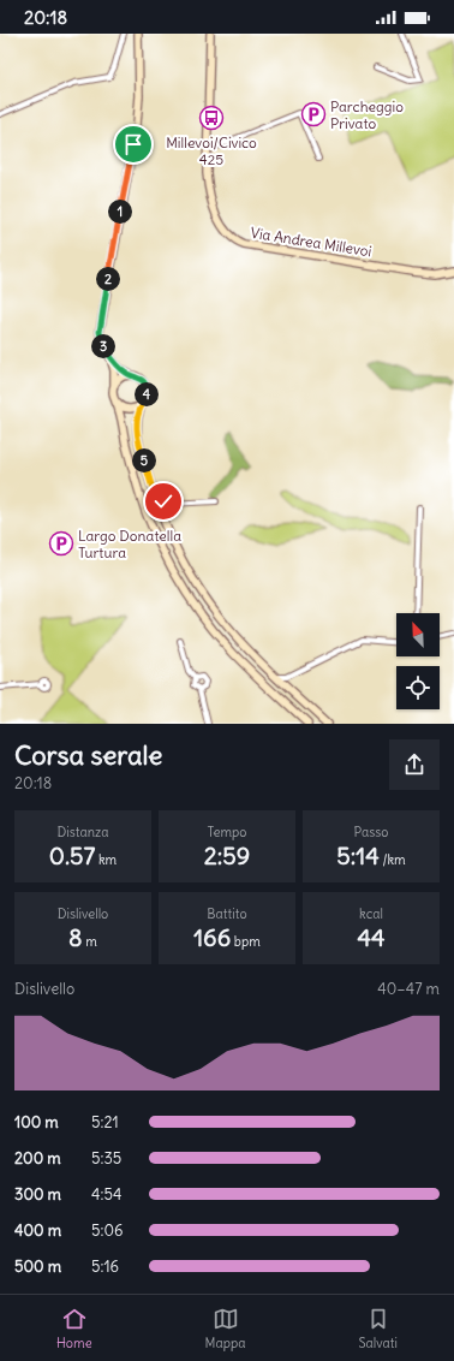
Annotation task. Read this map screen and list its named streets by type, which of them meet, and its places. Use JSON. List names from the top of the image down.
{
  "streets": {
    "street": ["Via Andrea Millevoi"]
  },
  "places": {
    "parking": ["Parcheggio Privato", "Largo Donatella Turtura"],
    "bus stop": ["Millevoi/Civico 425"]
  },
  "north": "top left",
  "page": {
    "status": "20:18",
    "pins": [
      "1",
      "2",
      "3",
      "4",
      "5"
    ],
    "heading": ["Corsa serale", "20:18"],
    "stats": [
      ["Distanza", "0.57 km"],
      ["Tempo", "2:59"],
      ["Passo", "5:14 /km"],
      ["Dislivello", "8 m"],
      ["Battito", "166 bpm"],
      ["kcal", "44"]
    ],
    "chart": ["Dislivello", "40–47 m"],
    "list": [
      {
        "name": "100 m",
        "note": "5:21"
      },
      {
        "name": "200 m",
        "note": "5:35"
      },
      {
        "name": "300 m",
        "note": "4:54"
      },
      {
        "name": "400 m",
        "note": "5:06"
      },
      {
        "name": "500 m",
        "note": "5:16"
      }
    ],
    "tabs": ["Home", "Mappa", "Salvati"]
  }
}
